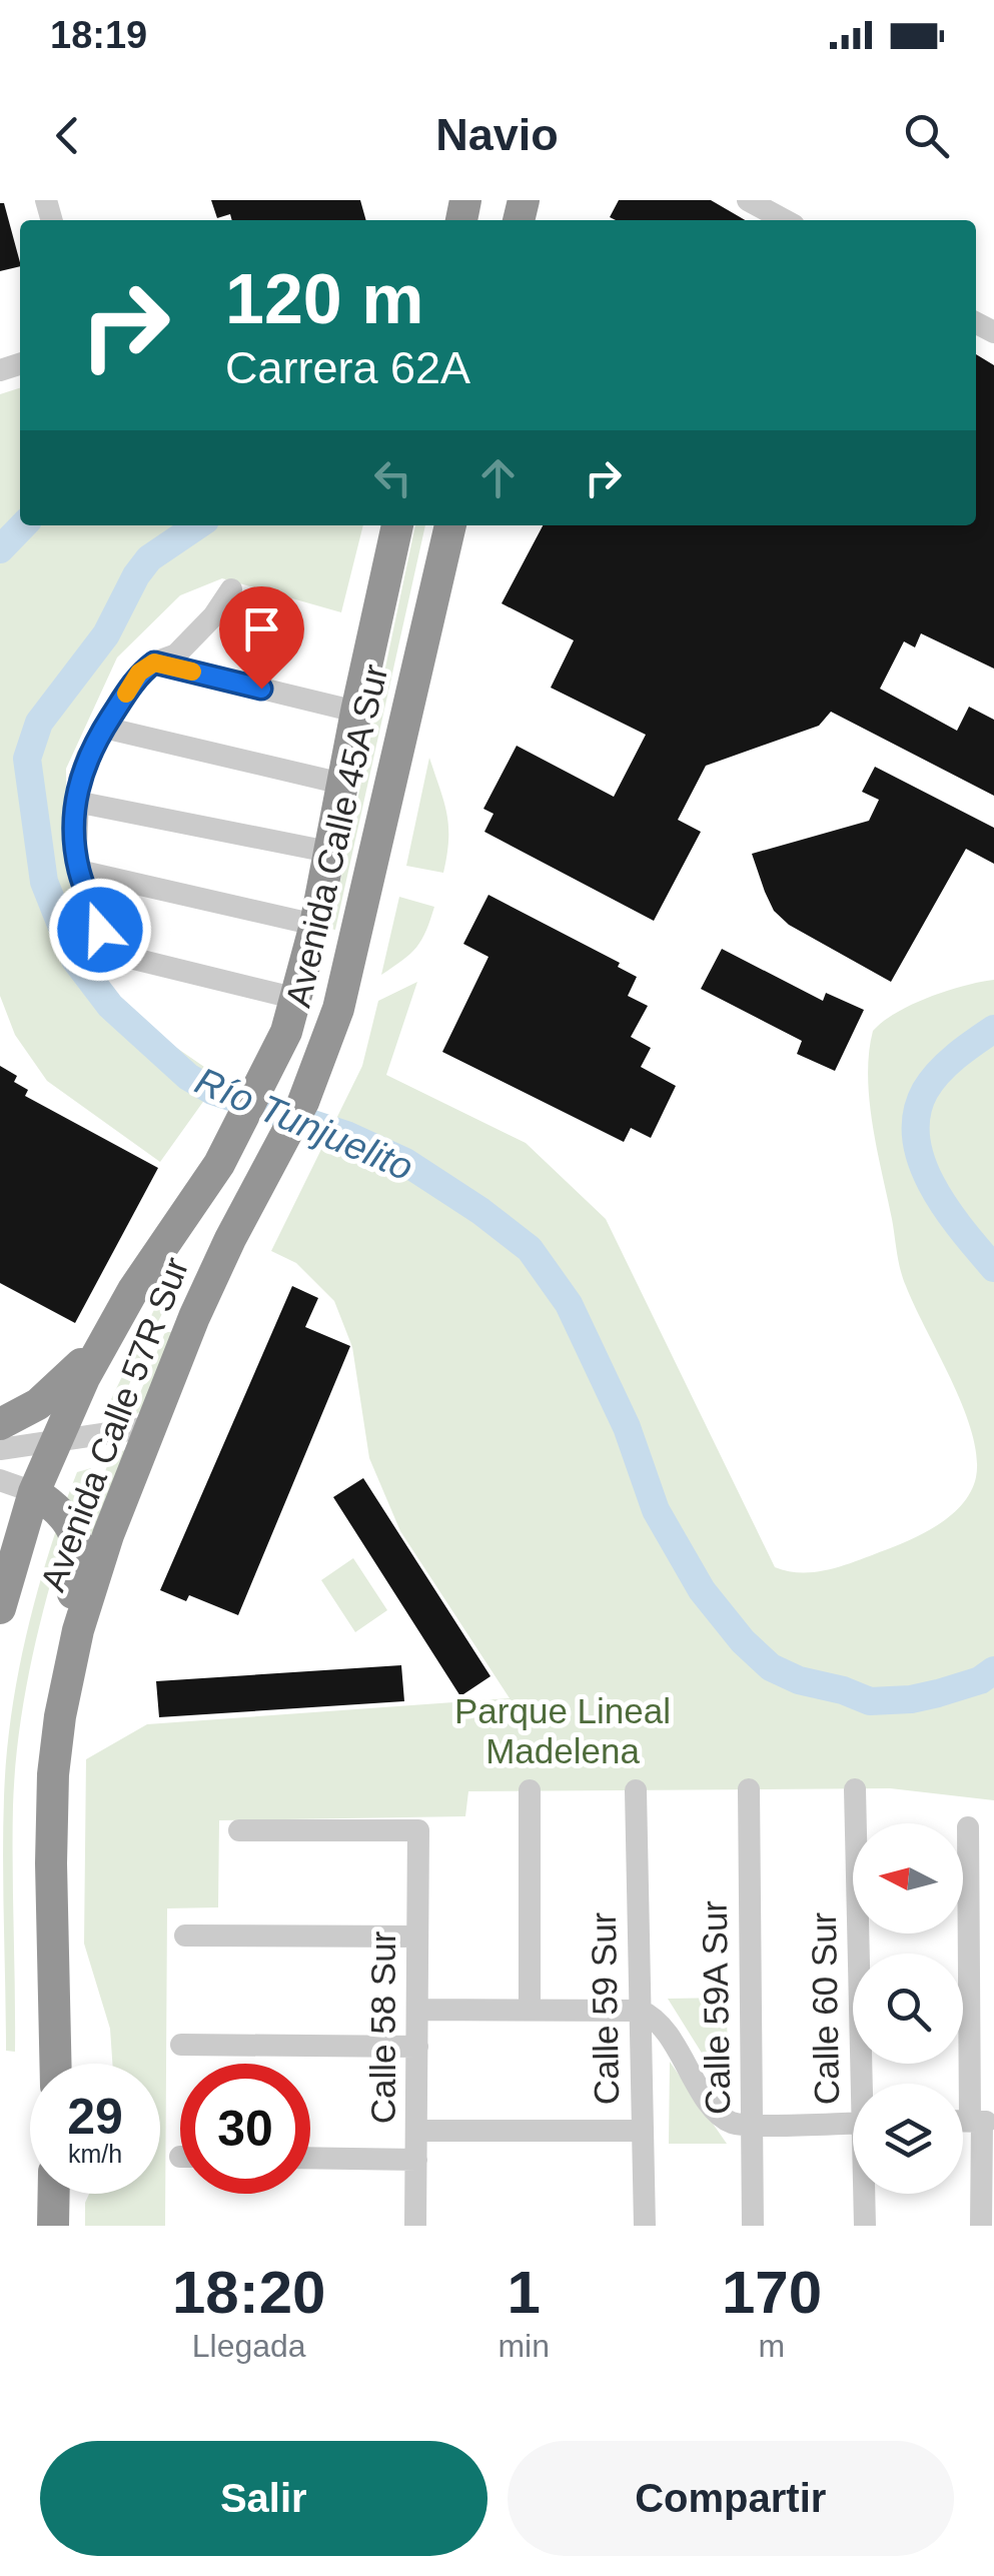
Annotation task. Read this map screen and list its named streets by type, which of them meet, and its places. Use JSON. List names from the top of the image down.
{
  "streets": {
    "highway": ["Avenida Calle 45A Sur", "Avenida Calle 57R Sur"],
    "street": [
      "Calle 59A Sur",
      "Calle 59 Sur",
      "Calle 60 Sur",
      "Calle 58 Sur"
    ]
  },
  "crossings": [
    ["Avenida Calle 45A Sur", "Avenida Calle 57R Sur"]
  ],
  "water": ["Río Tunjuelito"],
  "parks": ["Parque Lineal Madelena"],
  "north": "left",
  "page": {
    "status": "18:19",
    "header": "Navio",
    "turn": ["120 m", "Carrera 62A"],
    "speed": "29 km/h",
    "limit": "30",
    "eta": [
      "18:20",
      "Llegada",
      "1",
      "min",
      "170",
      "m"
    ],
    "buttons": ["Salir", "Compartir"]
  }
}
